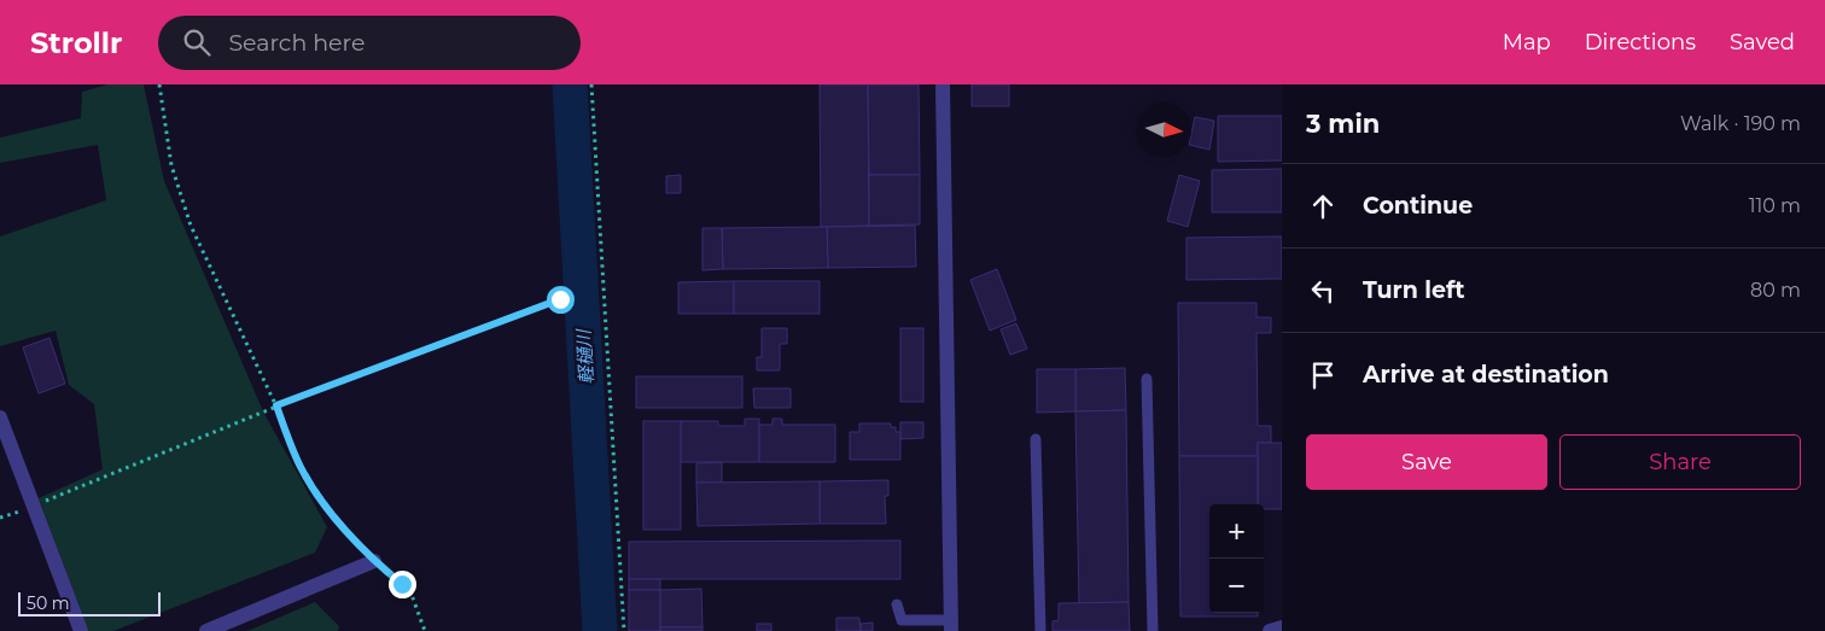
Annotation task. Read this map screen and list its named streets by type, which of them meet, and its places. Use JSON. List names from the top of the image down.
{
  "water": ["軽樋川"],
  "scale_bar": "50 m",
  "north": "right",
  "page": {
    "header": "Strollr",
    "search": "Search here",
    "nav": ["Map", "Directions", "Saved"],
    "heading": ["3 min", "Walk · 190 m"],
    "list": [
      ["Continue", "110 m"],
      ["Turn left", "80 m"],
      "Arrive at destination"
    ],
    "buttons": ["Save", "Share"],
    "map_buttons": ["+", "−"],
    "scale": "50 m"
  }
}
